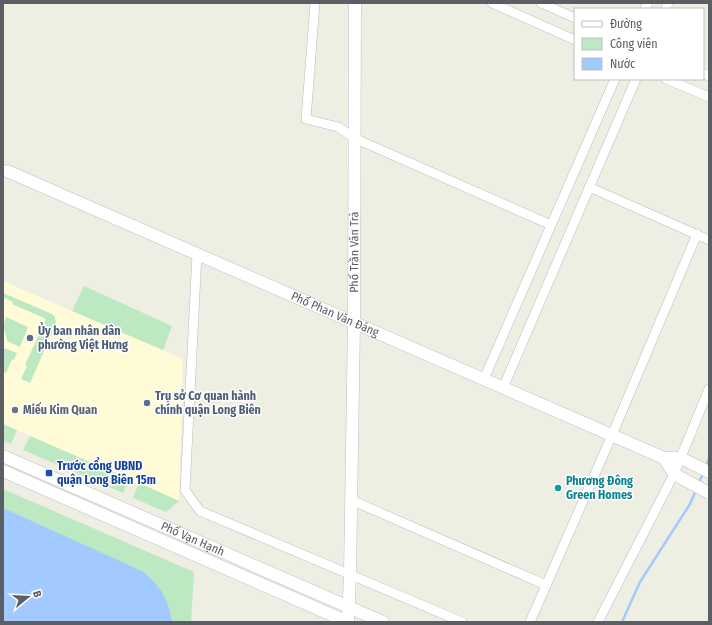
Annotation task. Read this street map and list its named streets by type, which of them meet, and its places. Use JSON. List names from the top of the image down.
{
  "streets": {
    "street": ["Phố Trần Văn Trà", "Phố Phan Văn Đáng", "Phố Vạn Hạnh"]
  },
  "crossings": [
    ["Phố Trần Văn Trà", "Phố Phan Văn Đáng"],
    ["Phố Trần Văn Trà", "Phố Vạn Hạnh"]
  ],
  "places": {
    "other": [
      "Ủy ban nhân dân phường Việt Hưng",
      "Trụ sở Cơ quan hành chính quận Long Biên",
      "Miếu Kim Quan",
      "Phương Đông Green Homes"
    ],
    "transit": ["Trước cổng UBND quận Long Biên 15m"]
  },
  "legend": ["Đường", "Công viên", "Nước"],
  "north": "right"
}
